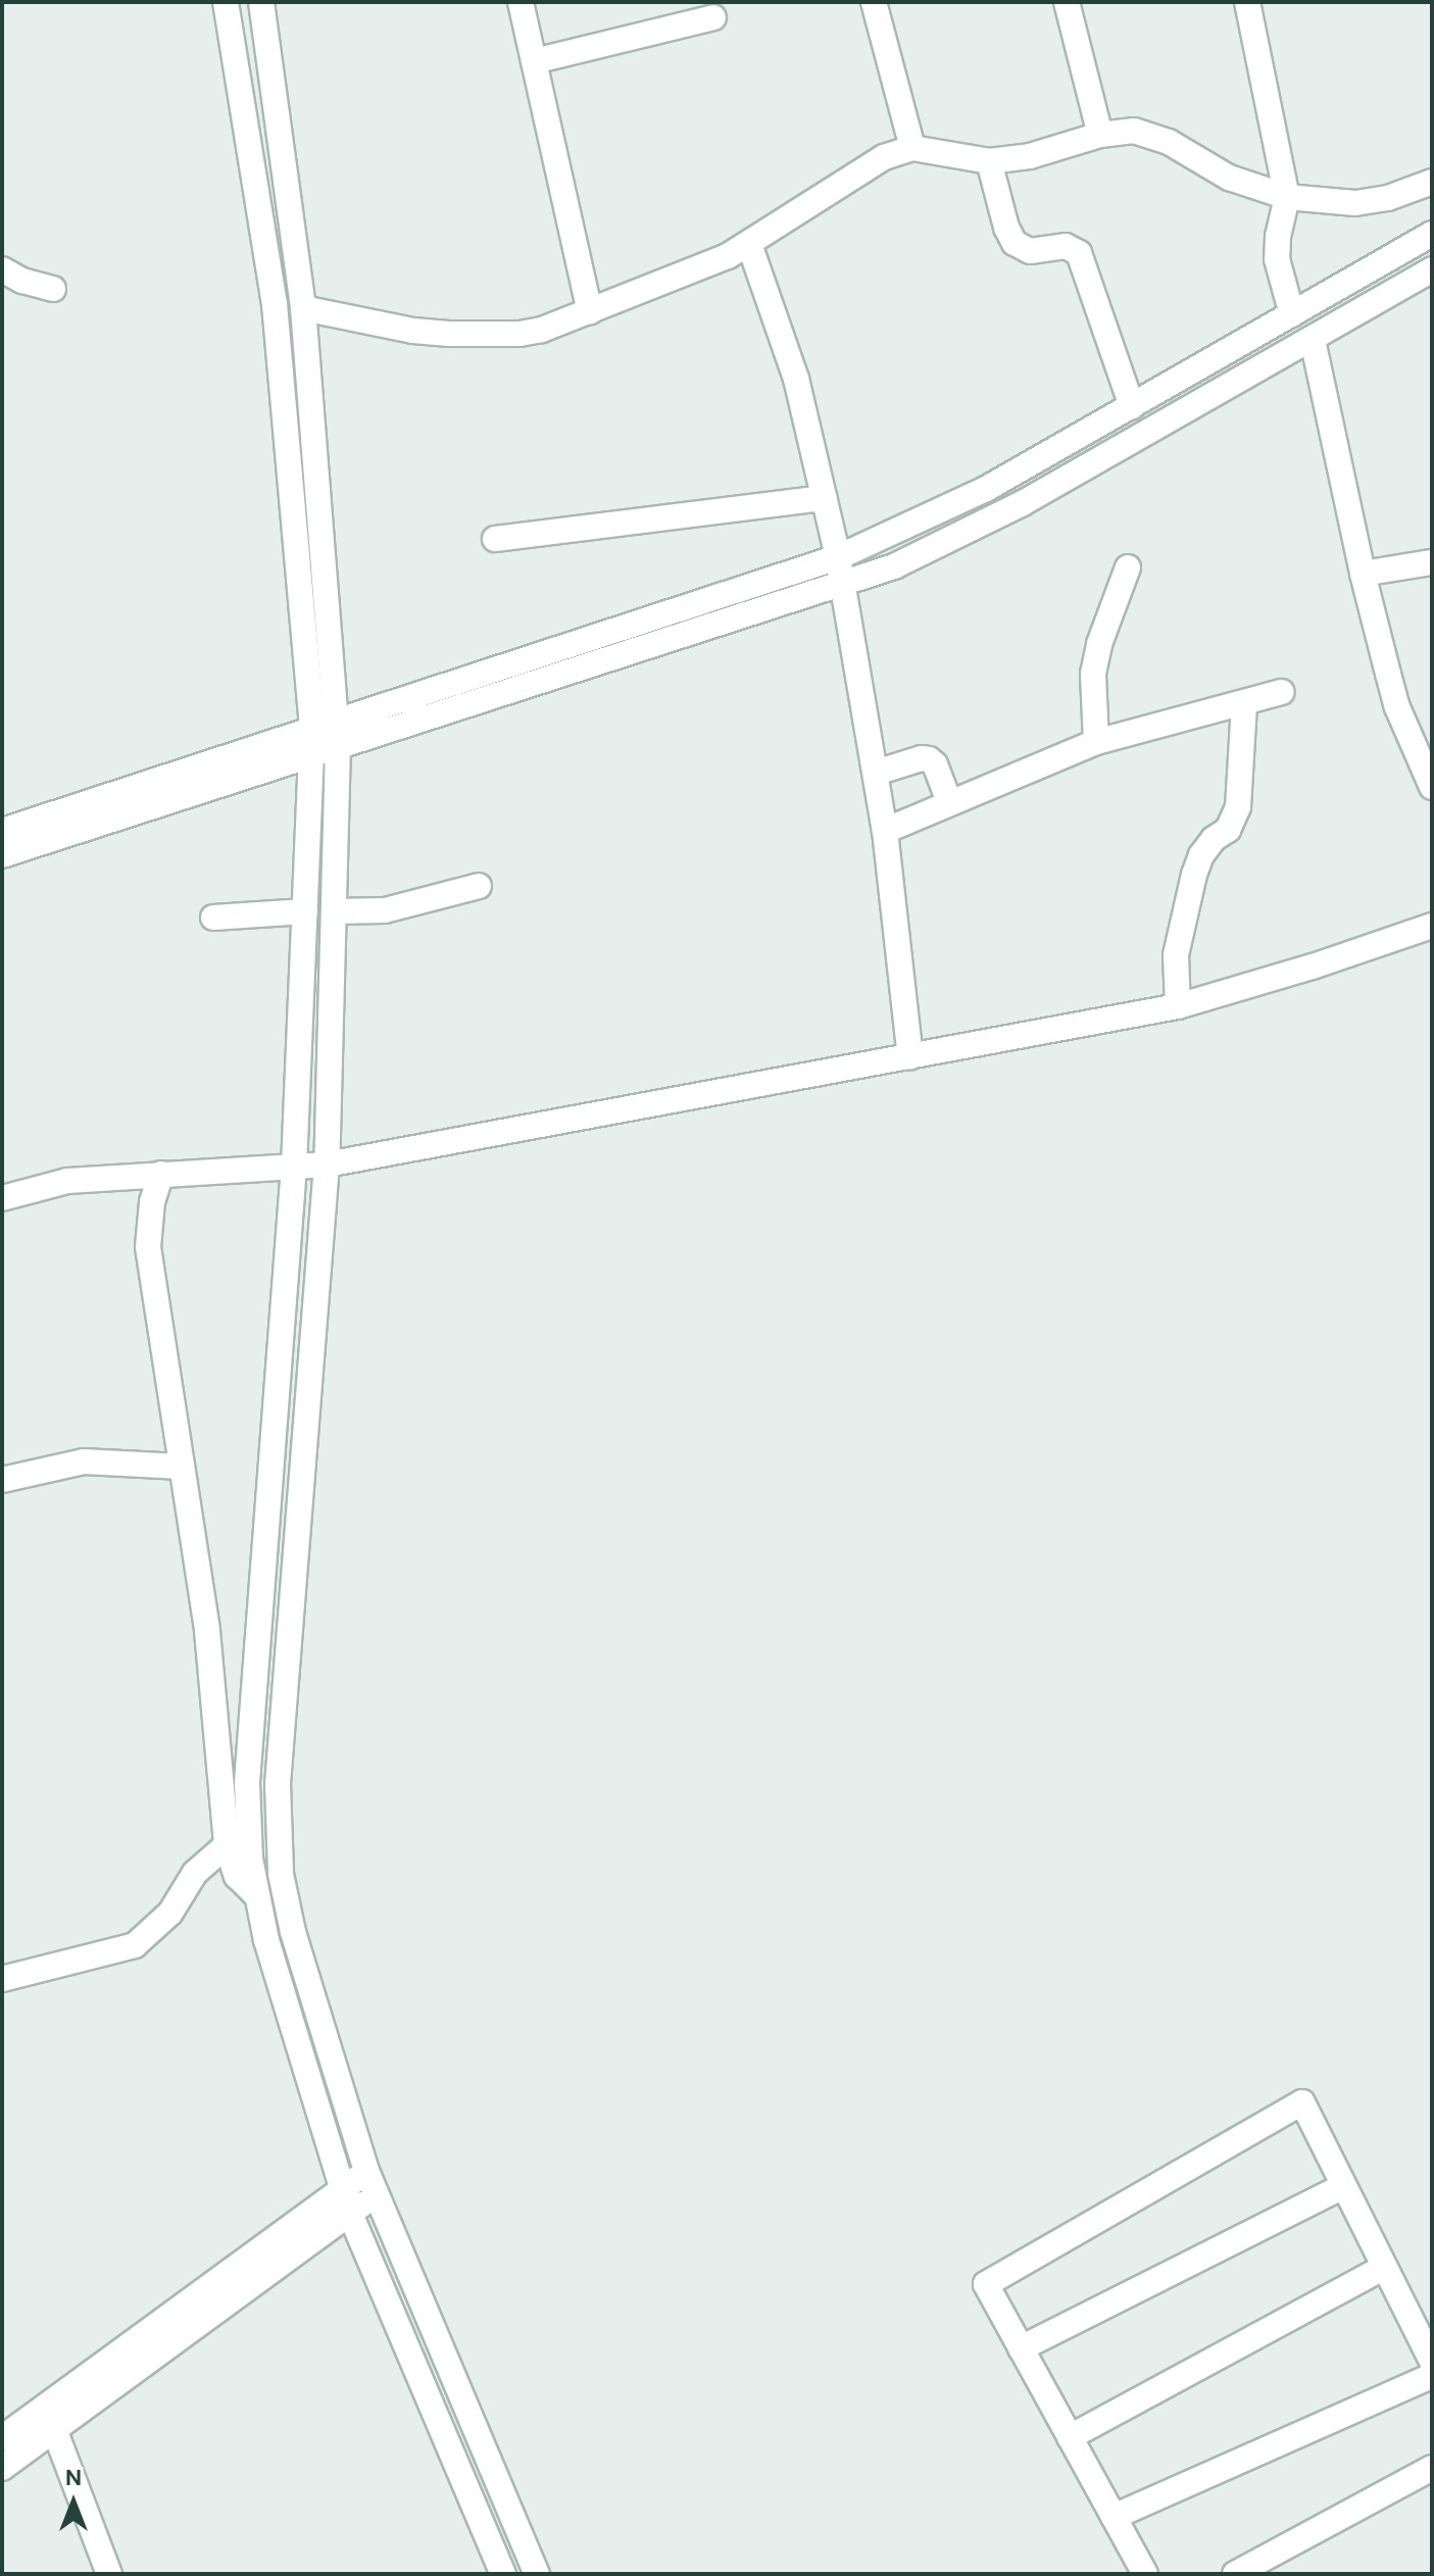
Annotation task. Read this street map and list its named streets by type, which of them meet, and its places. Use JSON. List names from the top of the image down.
{
  "north": "top"
}
